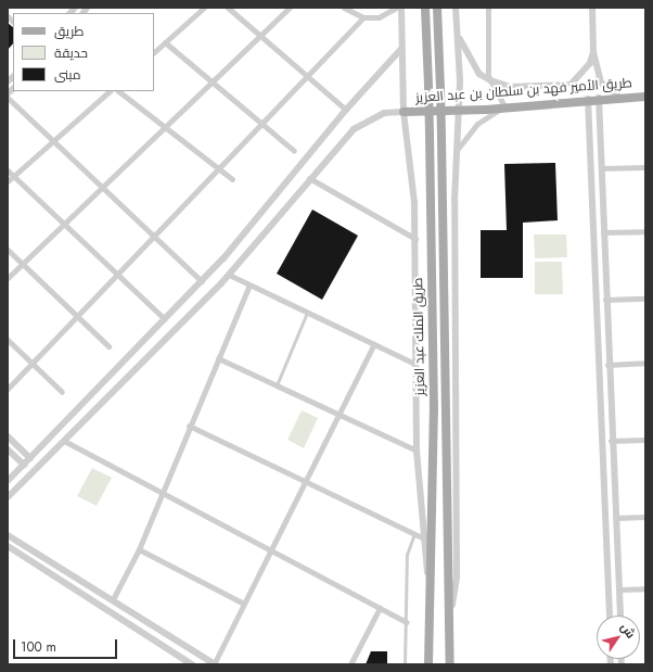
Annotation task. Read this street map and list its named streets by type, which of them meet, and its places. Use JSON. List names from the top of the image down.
{
  "streets": {
    "main road": ["طريق الأمير فهد بن سلطان بن عبد العزيز", "طريق الملك عبد العزيز"]
  },
  "legend": ["طريق", "حديقة", "مبنى"],
  "scale_bar": "100 m",
  "north": "top right"
}
